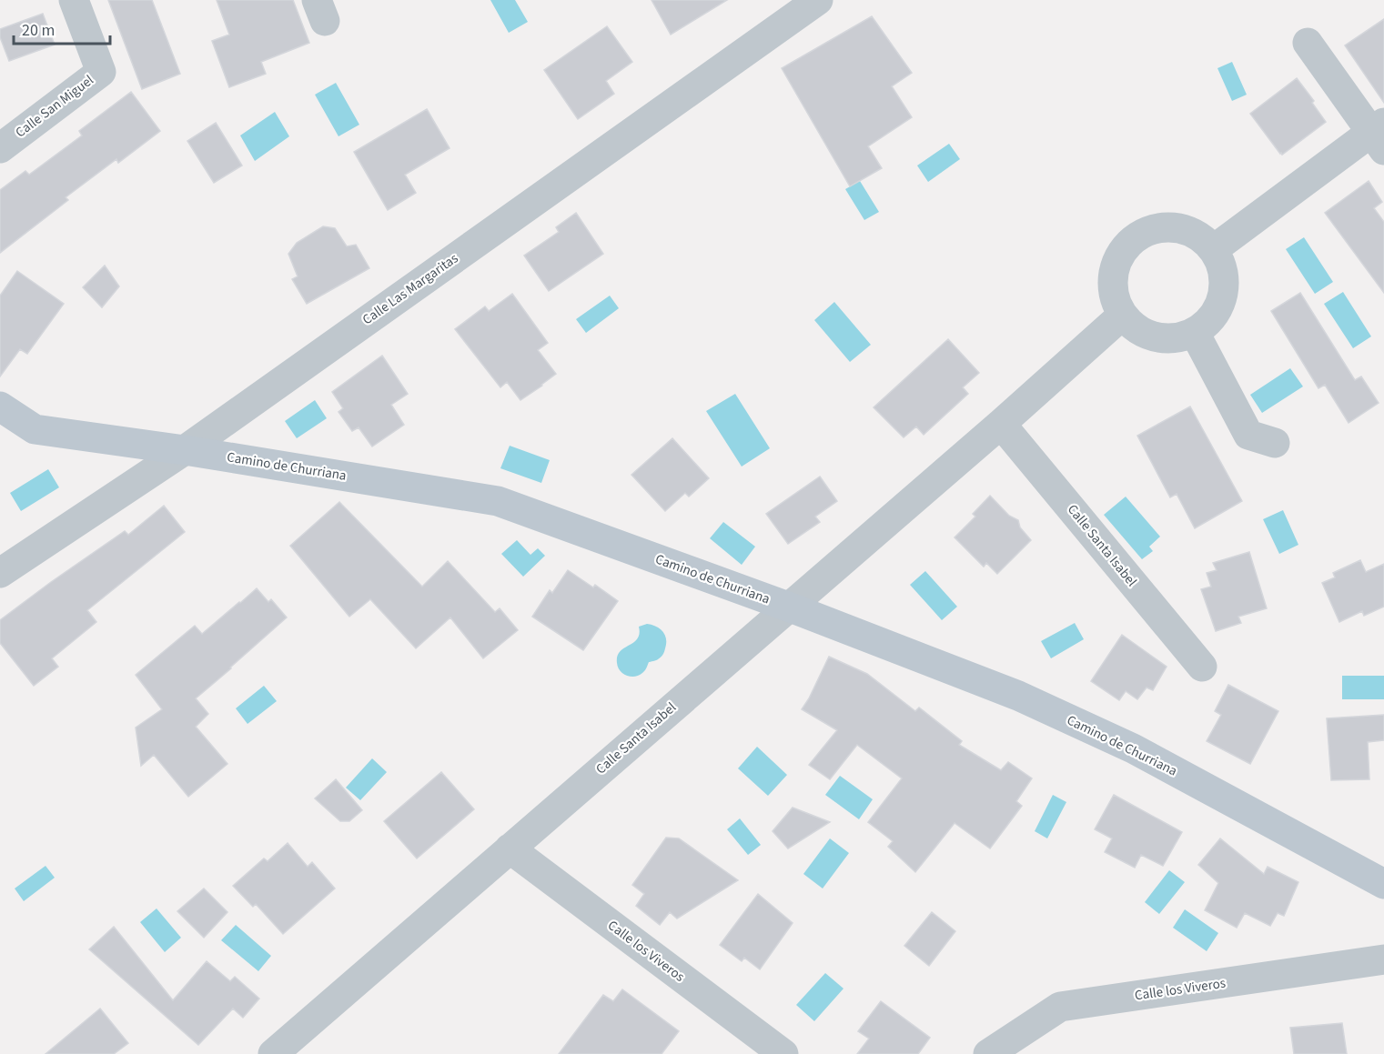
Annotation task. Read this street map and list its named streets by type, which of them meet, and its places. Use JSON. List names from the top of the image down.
{
  "streets": {
    "street": [
      "Calle San Miguel",
      "Calle Las Margaritas",
      "Camino de Churriana",
      "Calle Santa Isabel",
      "Calle los Viveros"
    ]
  },
  "crossings": [
    ["Calle Las Margaritas", "Camino de Churriana"],
    ["Camino de Churriana", "Calle Santa Isabel"],
    ["Calle Santa Isabel", "Calle los Viveros"]
  ],
  "scale_bar": "20 m"
}
